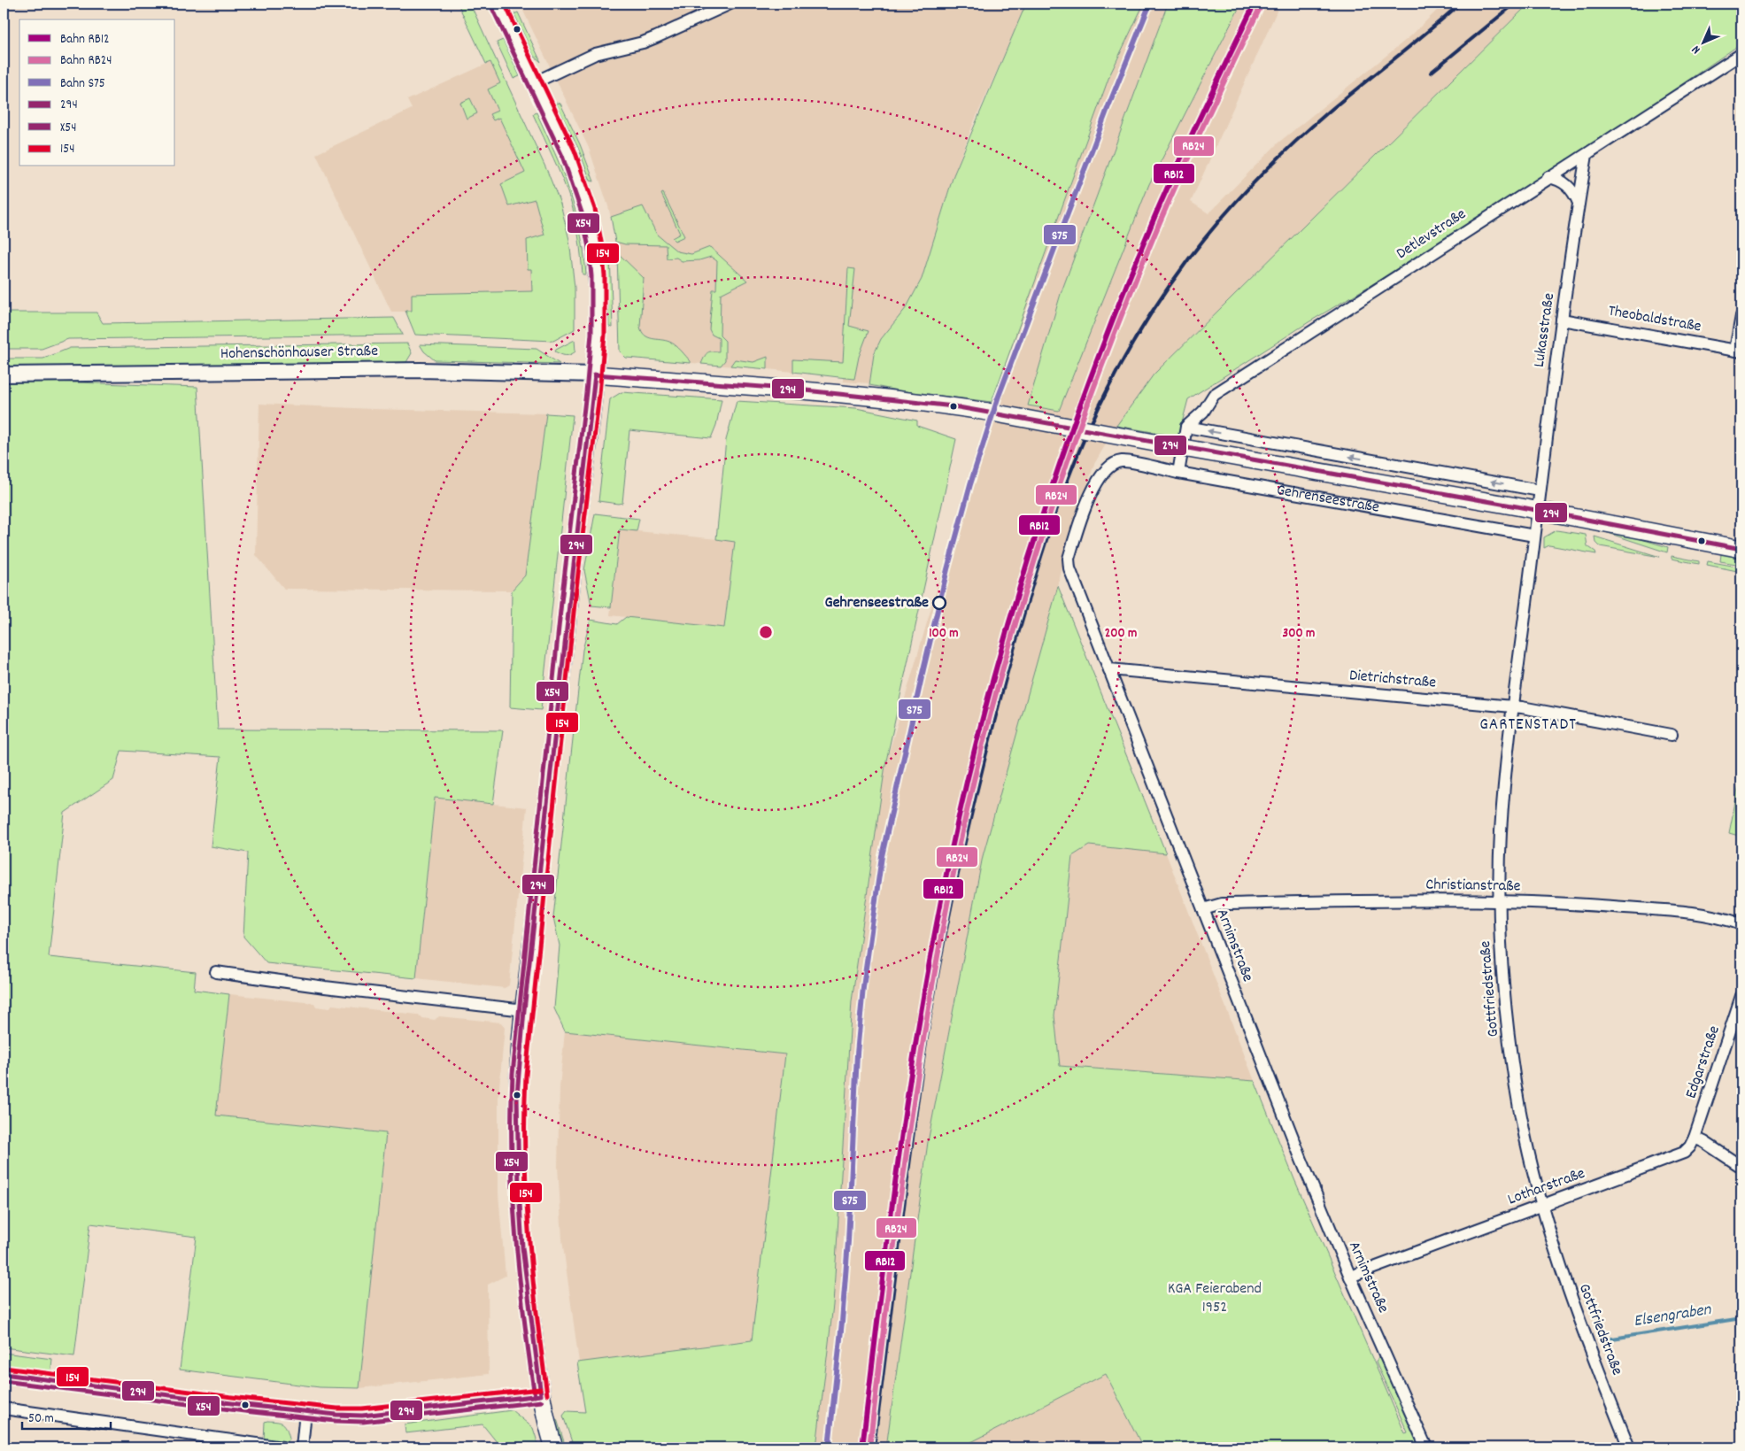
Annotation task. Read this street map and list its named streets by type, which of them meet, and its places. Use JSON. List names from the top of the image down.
{
  "streets": {
    "main road": ["Gehrenseestraße"],
    "street": [
      "Detlevstraße",
      "Theobaldstraße",
      "Lukasstraße",
      "Hohenschönhauser Straße",
      "Dietrichstraße",
      "Christianstraße",
      "Arnimstraße",
      "Gottfriedstraße",
      "Edgarstraße",
      "Lotharstraße"
    ]
  },
  "crossings": [
    ["Detlevstraße", "Lukasstraße"],
    ["Theobaldstraße", "Lukasstraße"],
    ["Lukasstraße", "Gehrenseestraße"],
    ["Lukasstraße", "Gottfriedstraße"],
    ["Hohenschönhauser Straße", "Gehrenseestraße"],
    ["Gehrenseestraße", "Arnimstraße"],
    ["Gehrenseestraße", "Gottfriedstraße"],
    ["Dietrichstraße", "Arnimstraße"],
    ["Dietrichstraße", "Gottfriedstraße"],
    ["Christianstraße", "Arnimstraße"],
    ["Christianstraße", "Gottfriedstraße"],
    ["Arnimstraße", "Lotharstraße"],
    ["Gottfriedstraße", "Lotharstraße"],
    ["Edgarstraße", "Lotharstraße"]
  ],
  "districts": ["GARTENSTADT"],
  "water": ["Elsengraben"],
  "parks": ["KGA Feierabend 1952"],
  "places": ["Gehrenseestraße"],
  "lines": [
    "rail line RB12",
    "rail line S75",
    "transit line 154",
    "rail line RB24",
    "transit line X54",
    "transit line 294"
  ],
  "legend": [
    "Bahn RB12",
    "Bahn RB24",
    "Bahn S75",
    "294",
    "X54",
    "154"
  ],
  "scale_bar": "50 m",
  "north": "bottom left",
  "rings": ["100 m", "200 m", "300 m"]
}
